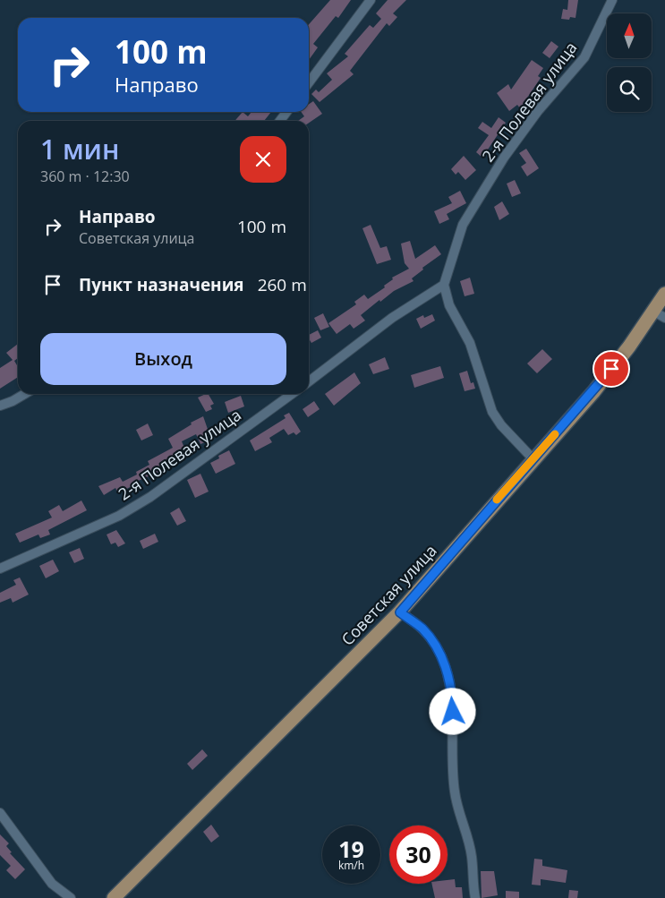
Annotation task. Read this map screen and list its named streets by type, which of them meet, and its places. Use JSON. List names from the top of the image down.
{
  "streets": {
    "main road": ["Советская улица"],
    "street": ["2-я Полевая улица"]
  },
  "north": "top",
  "page": {
    "turn": ["100 m", "Направо"],
    "heading": ["1 мин", "360 m · 12:30"],
    "list": [
      {
        "name": "Направо",
        "note": "Советская улица",
        "value": "100 m"
      },
      {
        "name": "Пункт назначения",
        "value": "260 m"
      }
    ],
    "buttons": "Выход",
    "speed": "19 km/h",
    "limit": "30"
  }
}
